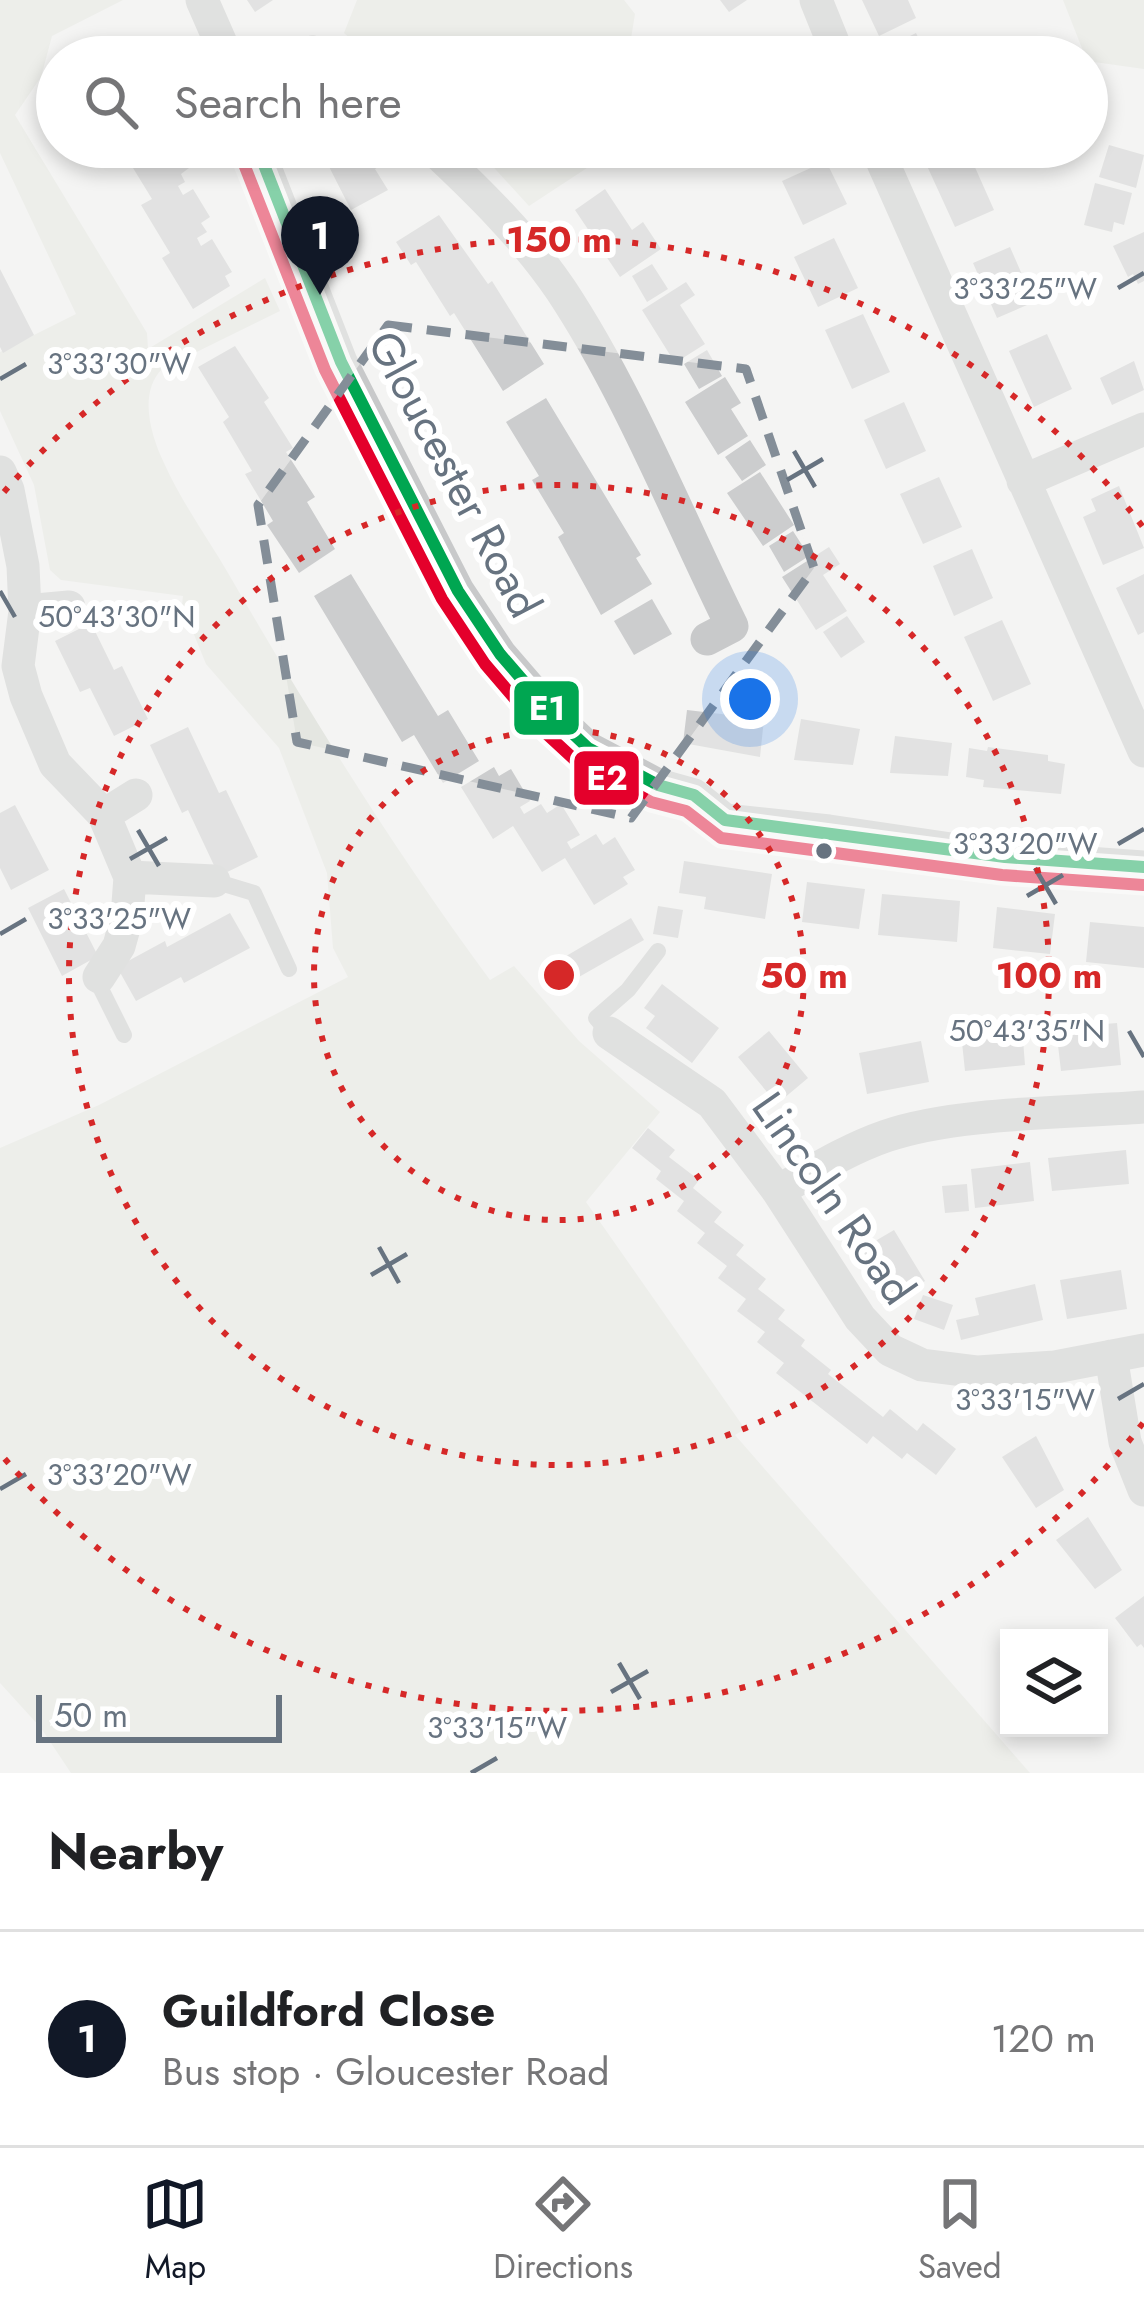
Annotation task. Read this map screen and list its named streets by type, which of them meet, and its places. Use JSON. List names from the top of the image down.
{
  "streets": {
    "street": ["Gloucester Road", "Lincoln Road"]
  },
  "lines": ["transit line E1", "transit line E2"],
  "scale_bar": "50 m",
  "page": {
    "search": "Search here",
    "pins": "1",
    "scale": "50 m",
    "heading": "Nearby",
    "list": [
      {
        "mark": "1",
        "name": "Guildford Close",
        "note": "Bus stop · Gloucester Road",
        "value": "120 m"
      }
    ],
    "nav": ["Map", "Directions", "Saved"]
  },
  "coordinates": [
    "3°33'25\"W",
    "3°33'30\"W",
    "50°43'30\"N",
    "3°33'20\"W",
    "50°43'35\"N",
    "3°33'15\"W"
  ],
  "rings": ["150 m", "50 m", "100 m"]
}
